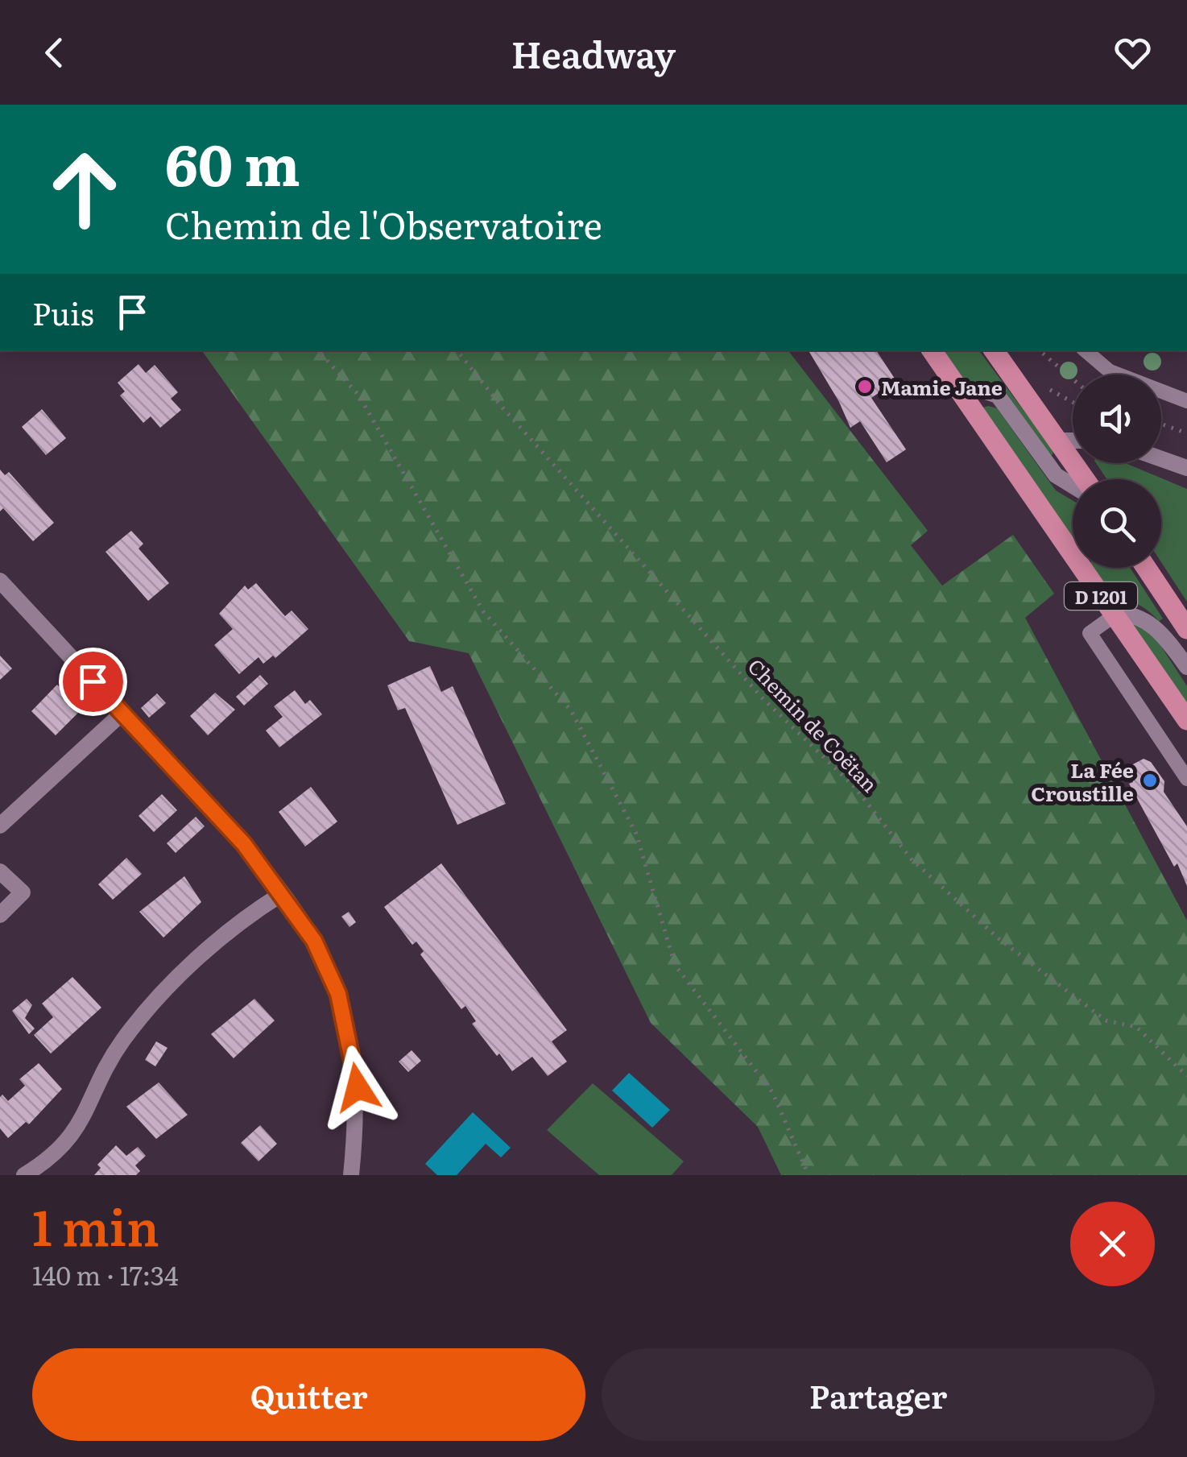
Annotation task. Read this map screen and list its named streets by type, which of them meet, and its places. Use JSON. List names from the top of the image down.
{
  "streets": {
    "main road": ["D 1201"],
    "path": ["Chemin de Coëtan"]
  },
  "places": ["Mamie Jane", "La Fée Croustille"],
  "page": {
    "header": "Headway",
    "turn": ["60 m", "Chemin de l'Observatoire"],
    "then": "Puis",
    "heading": ["1 min", "140 m · 17:34"],
    "buttons": ["Quitter", "Partager"]
  }
}
